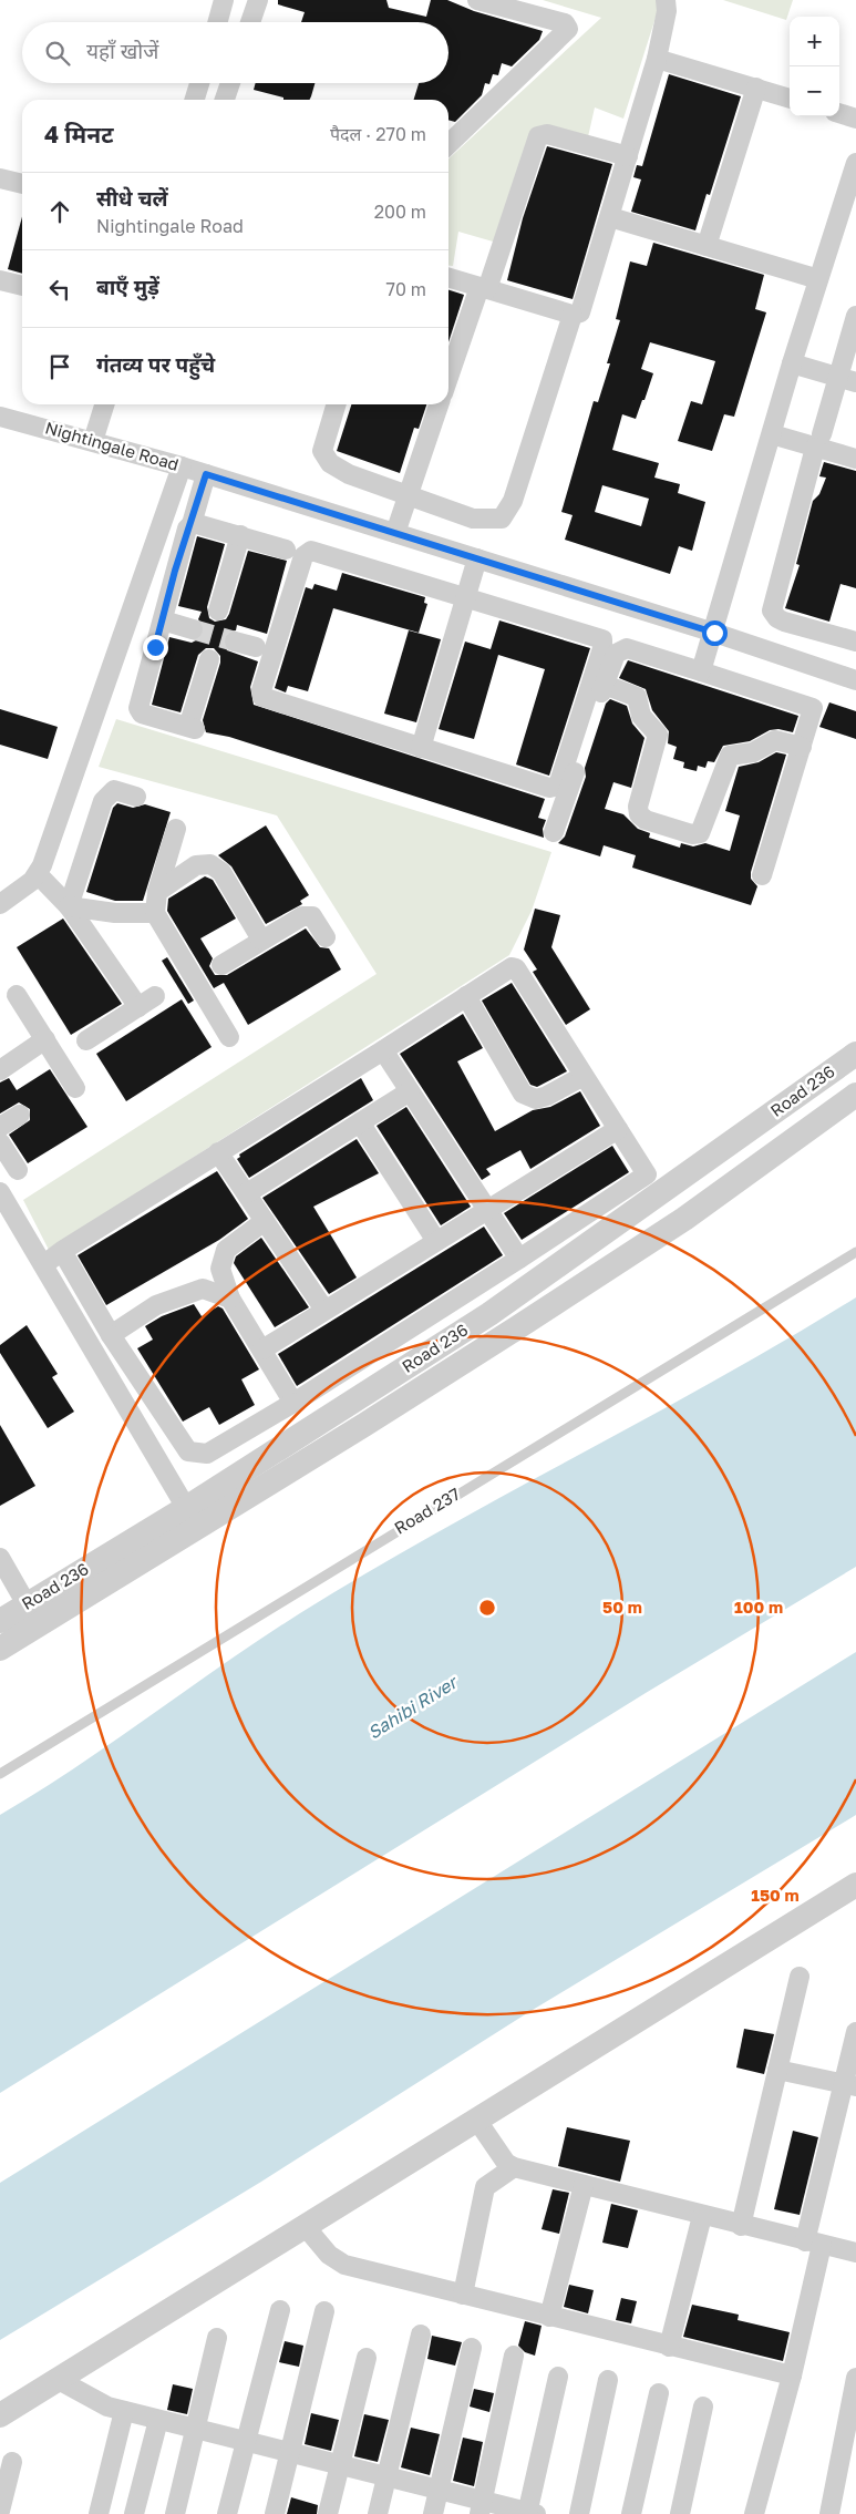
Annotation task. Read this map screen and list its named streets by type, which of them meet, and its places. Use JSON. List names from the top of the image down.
{
  "streets": {
    "street": ["Nightingale Road", "Road 236"],
    "lane": ["Road 237"]
  },
  "water": ["Sahibi River"],
  "page": {
    "map_buttons": ["+", "−"],
    "search": "यहाँ खोजें",
    "heading": ["4 मिनट", "पैदल · 270 m"],
    "list": [
      ["सीधे चलें", "Nightingale Road", "200 m"],
      ["बाएँ मुड़ें", "70 m"],
      "गंतव्य पर पहुँचे"
    ]
  },
  "rings": ["50 m", "100 m", "150 m"]
}
